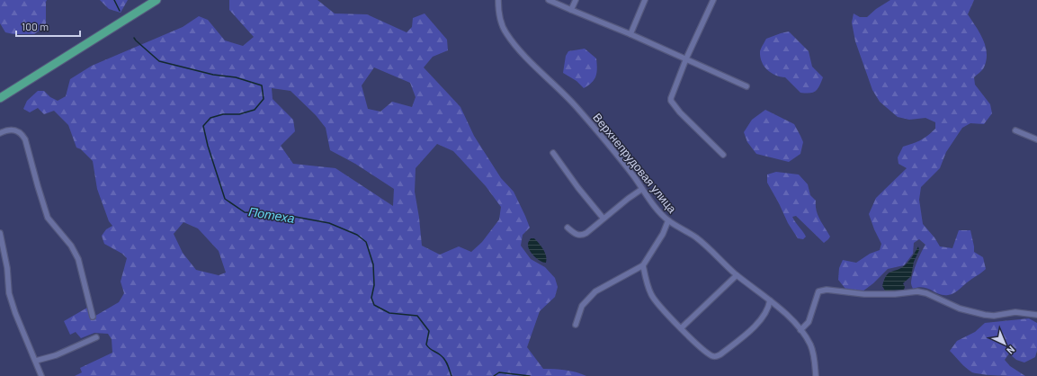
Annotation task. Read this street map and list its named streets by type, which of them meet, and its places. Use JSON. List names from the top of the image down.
{
  "streets": {
    "street": ["Верхнепрудовая улица"]
  },
  "water": ["Потеха"],
  "scale_bar": "100 m",
  "north": "bottom right"
}
